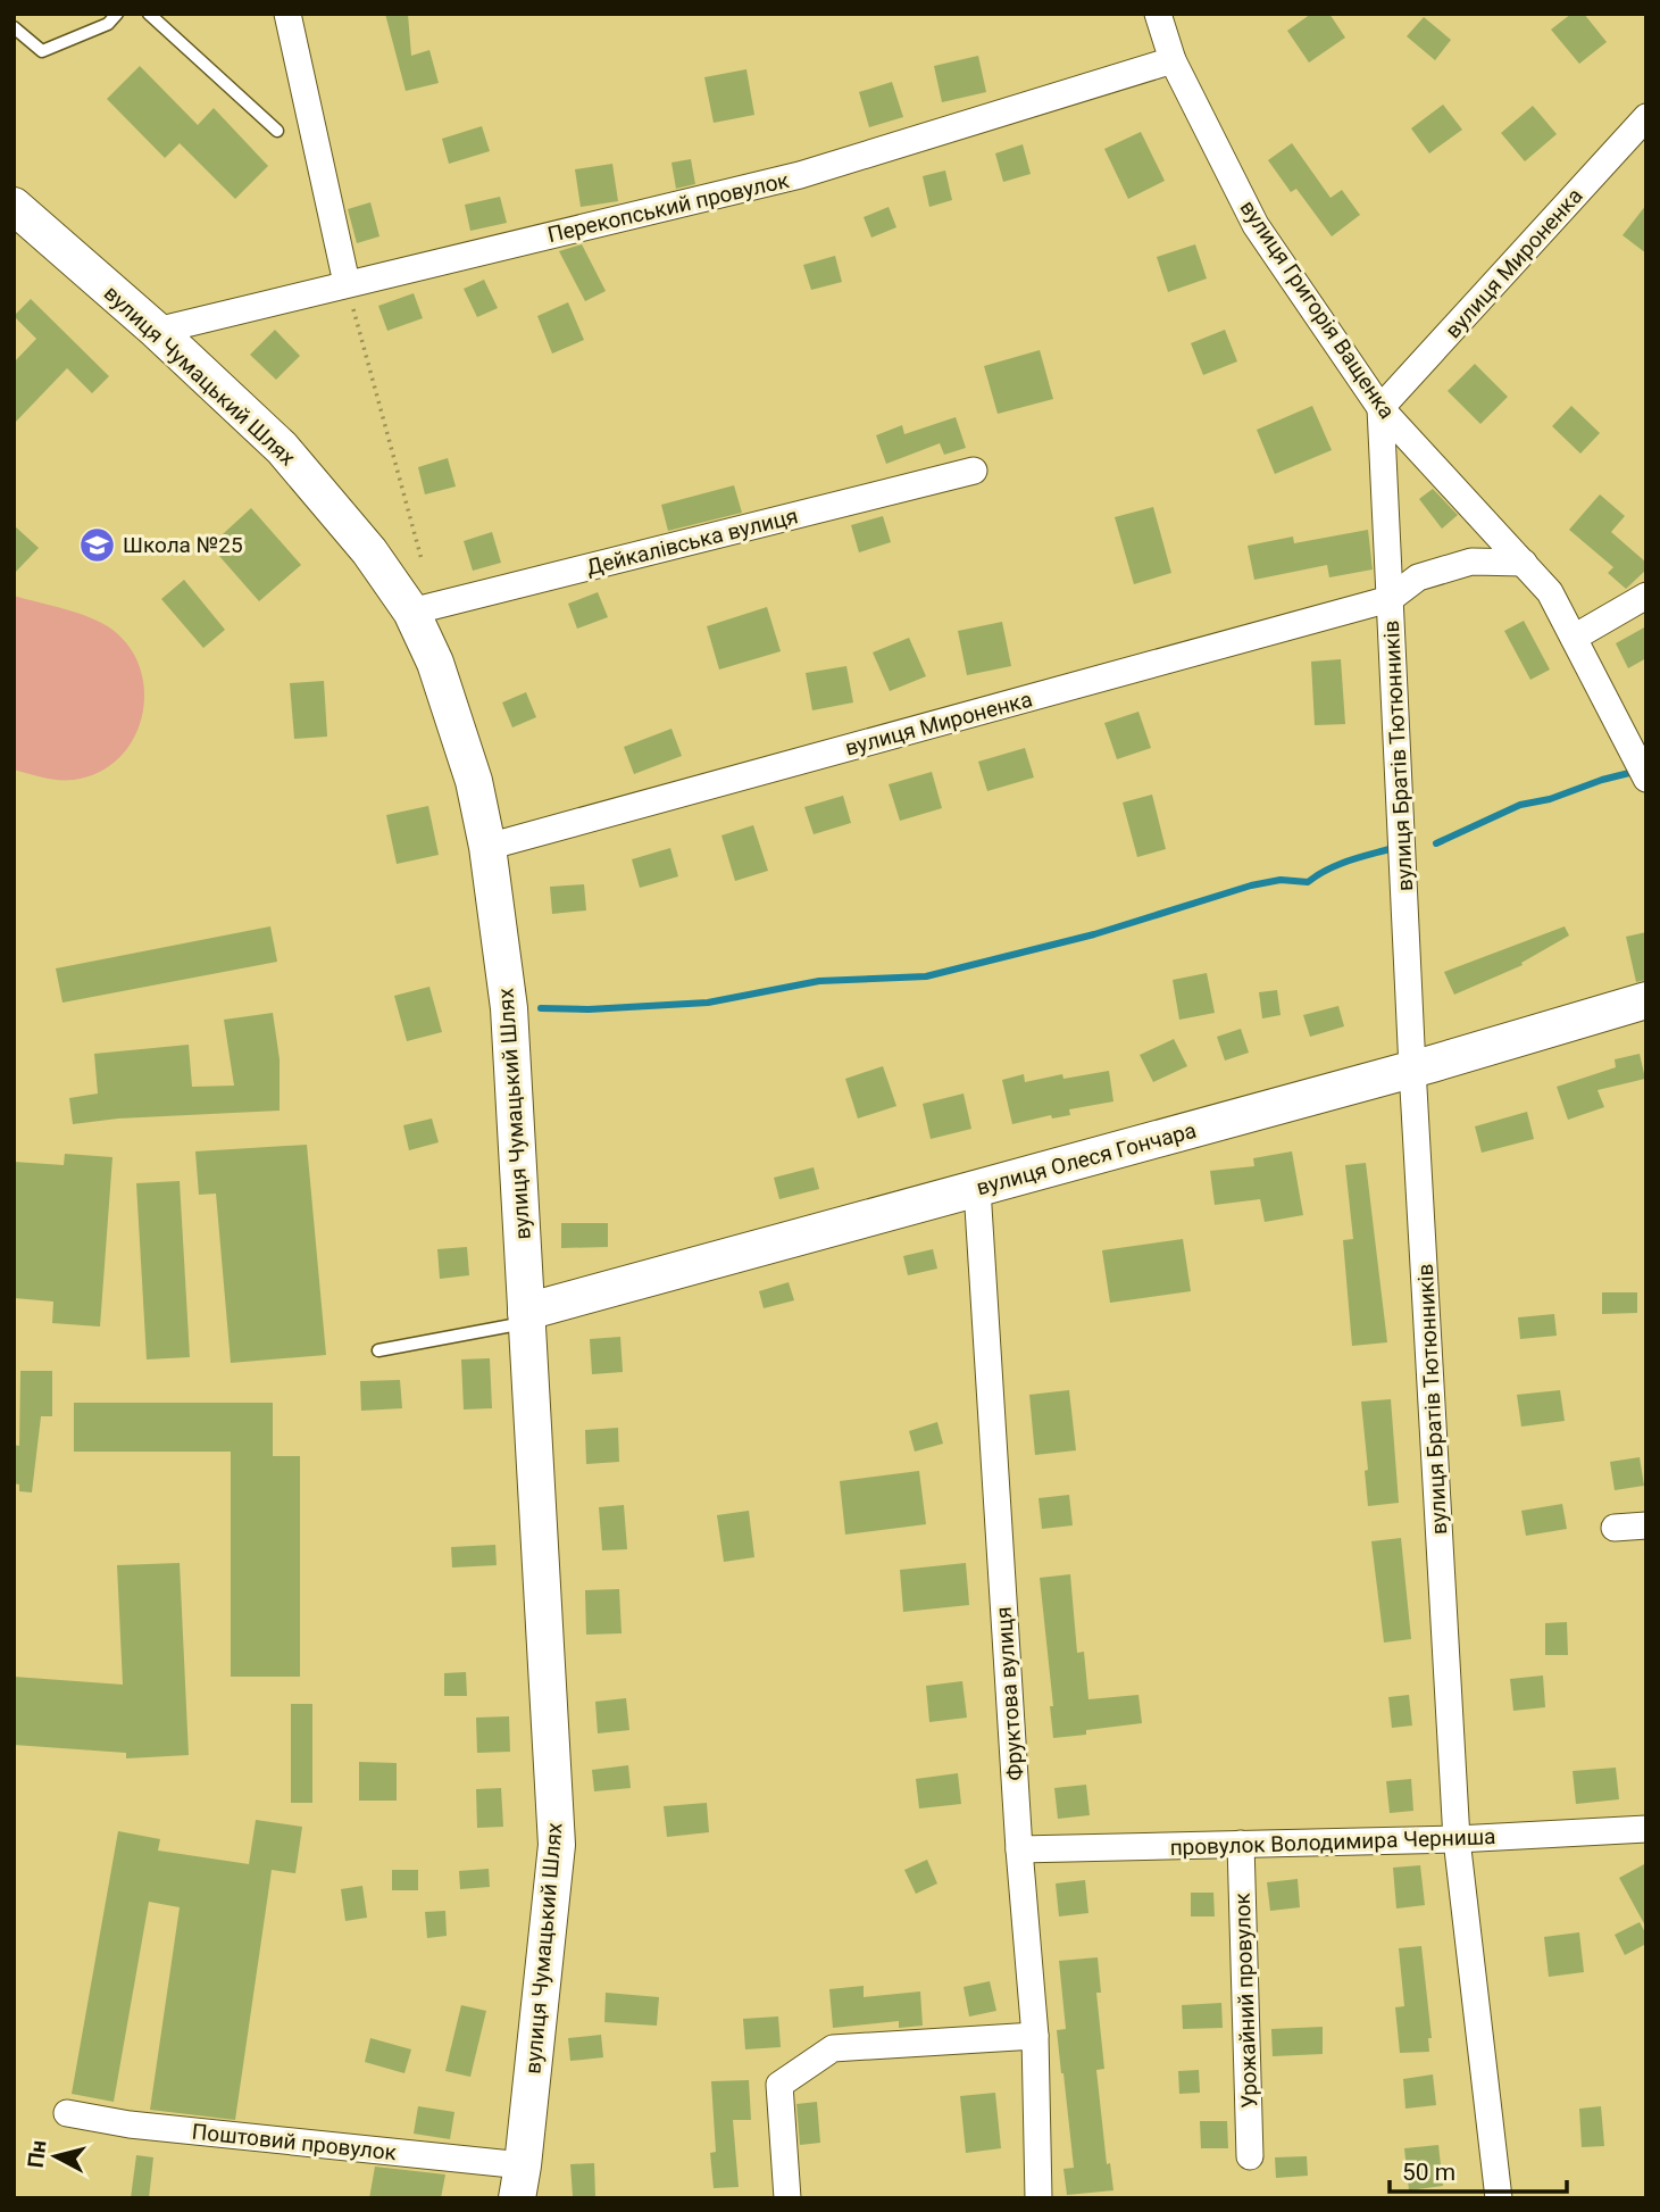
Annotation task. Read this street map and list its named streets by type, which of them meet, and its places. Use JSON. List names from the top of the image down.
{
  "streets": {
    "main road": ["вулиця Чумацький Шлях", "вулиця Олеся Гончара"],
    "street": [
      "Перекопський провулок",
      "вулиця Мироненка",
      "вулиця Григорія Ващенка",
      "Дейкалівська вулиця",
      "вулиця Братів Тютюнників",
      "Фруктова вулиця",
      "провулок Володимира Черниша",
      "Урожайний провулок",
      "Поштовий провулок"
    ]
  },
  "crossings": [
    ["Перекопський провулок", "вулиця Григорія Ващенка"],
    ["Перекопський провулок", "вулиця Чумацький Шлях"],
    ["вулиця Мироненка", "вулиця Григорія Ващенка"],
    ["вулиця Мироненка", "вулиця Чумацький Шлях"],
    ["вулиця Мироненка", "вулиця Братів Тютюнників"],
    ["вулиця Григорія Ващенка", "вулиця Братів Тютюнників"],
    ["вулиця Чумацький Шлях", "Дейкалівська вулиця"],
    ["вулиця Чумацький Шлях", "вулиця Олеся Гончара"],
    ["вулиця Чумацький Шлях", "Поштовий провулок"],
    ["вулиця Братів Тютюнників", "вулиця Олеся Гончара"],
    ["вулиця Братів Тютюнників", "провулок Володимира Черниша"],
    ["вулиця Олеся Гончара", "Фруктова вулиця"],
    ["Фруктова вулиця", "провулок Володимира Черниша"],
    ["провулок Володимира Черниша", "Урожайний провулок"]
  ],
  "places": {
    "school or university": ["Школа №25"]
  },
  "scale_bar": "50 m",
  "north": "left"
}
